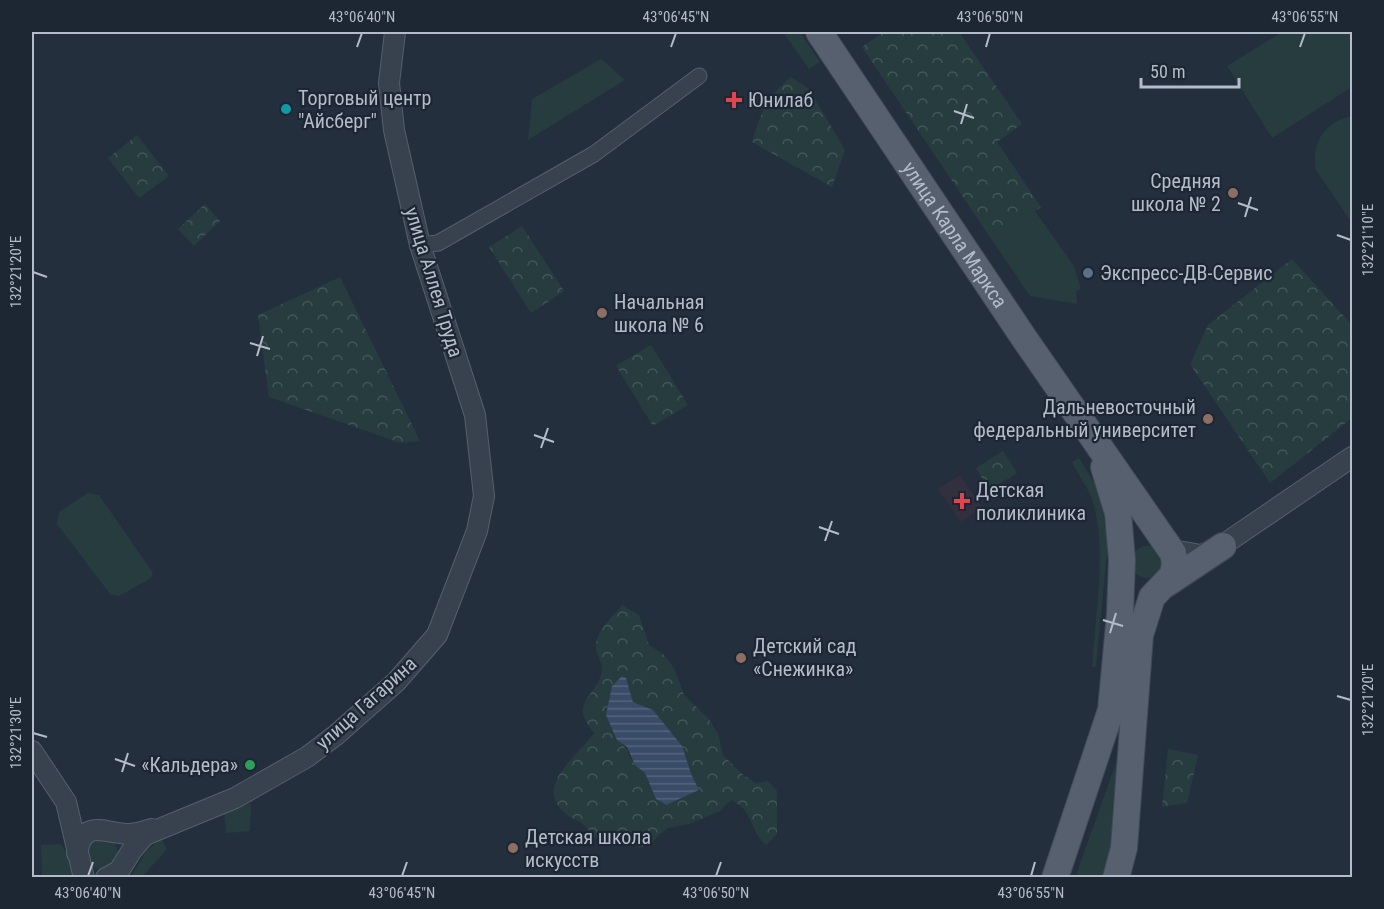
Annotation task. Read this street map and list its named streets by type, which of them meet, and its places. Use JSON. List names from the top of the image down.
{
  "streets": {
    "main road": ["улица Карла Маркса"],
    "street": ["улица Аллея Труда", "улица Гагарина"]
  },
  "crossings": [
    ["улица Аллея Труда", "улица Гагарина"]
  ],
  "places": {
    "health": ["Юнилаб", "Детская поликлиника"],
    "other": [
      "Торговый центр \"Айсберг\"",
      "Средняя школа № 2",
      "Экспресс-ДВ-Сервис",
      "Начальная школа № 6",
      "Дальневосточный федеральный университет",
      "Детский сад «Снежинка»",
      "«Кальдера»",
      "Детская школа искусств"
    ]
  },
  "scale_bar": "50 m",
  "coordinates": [
    "43°06'40\"N",
    "43°06'45\"N",
    "43°06'50\"N",
    "43°06'55\"N",
    "132°21'10\"E",
    "132°21'20\"E",
    "132°21'30\"E"
  ]
}
